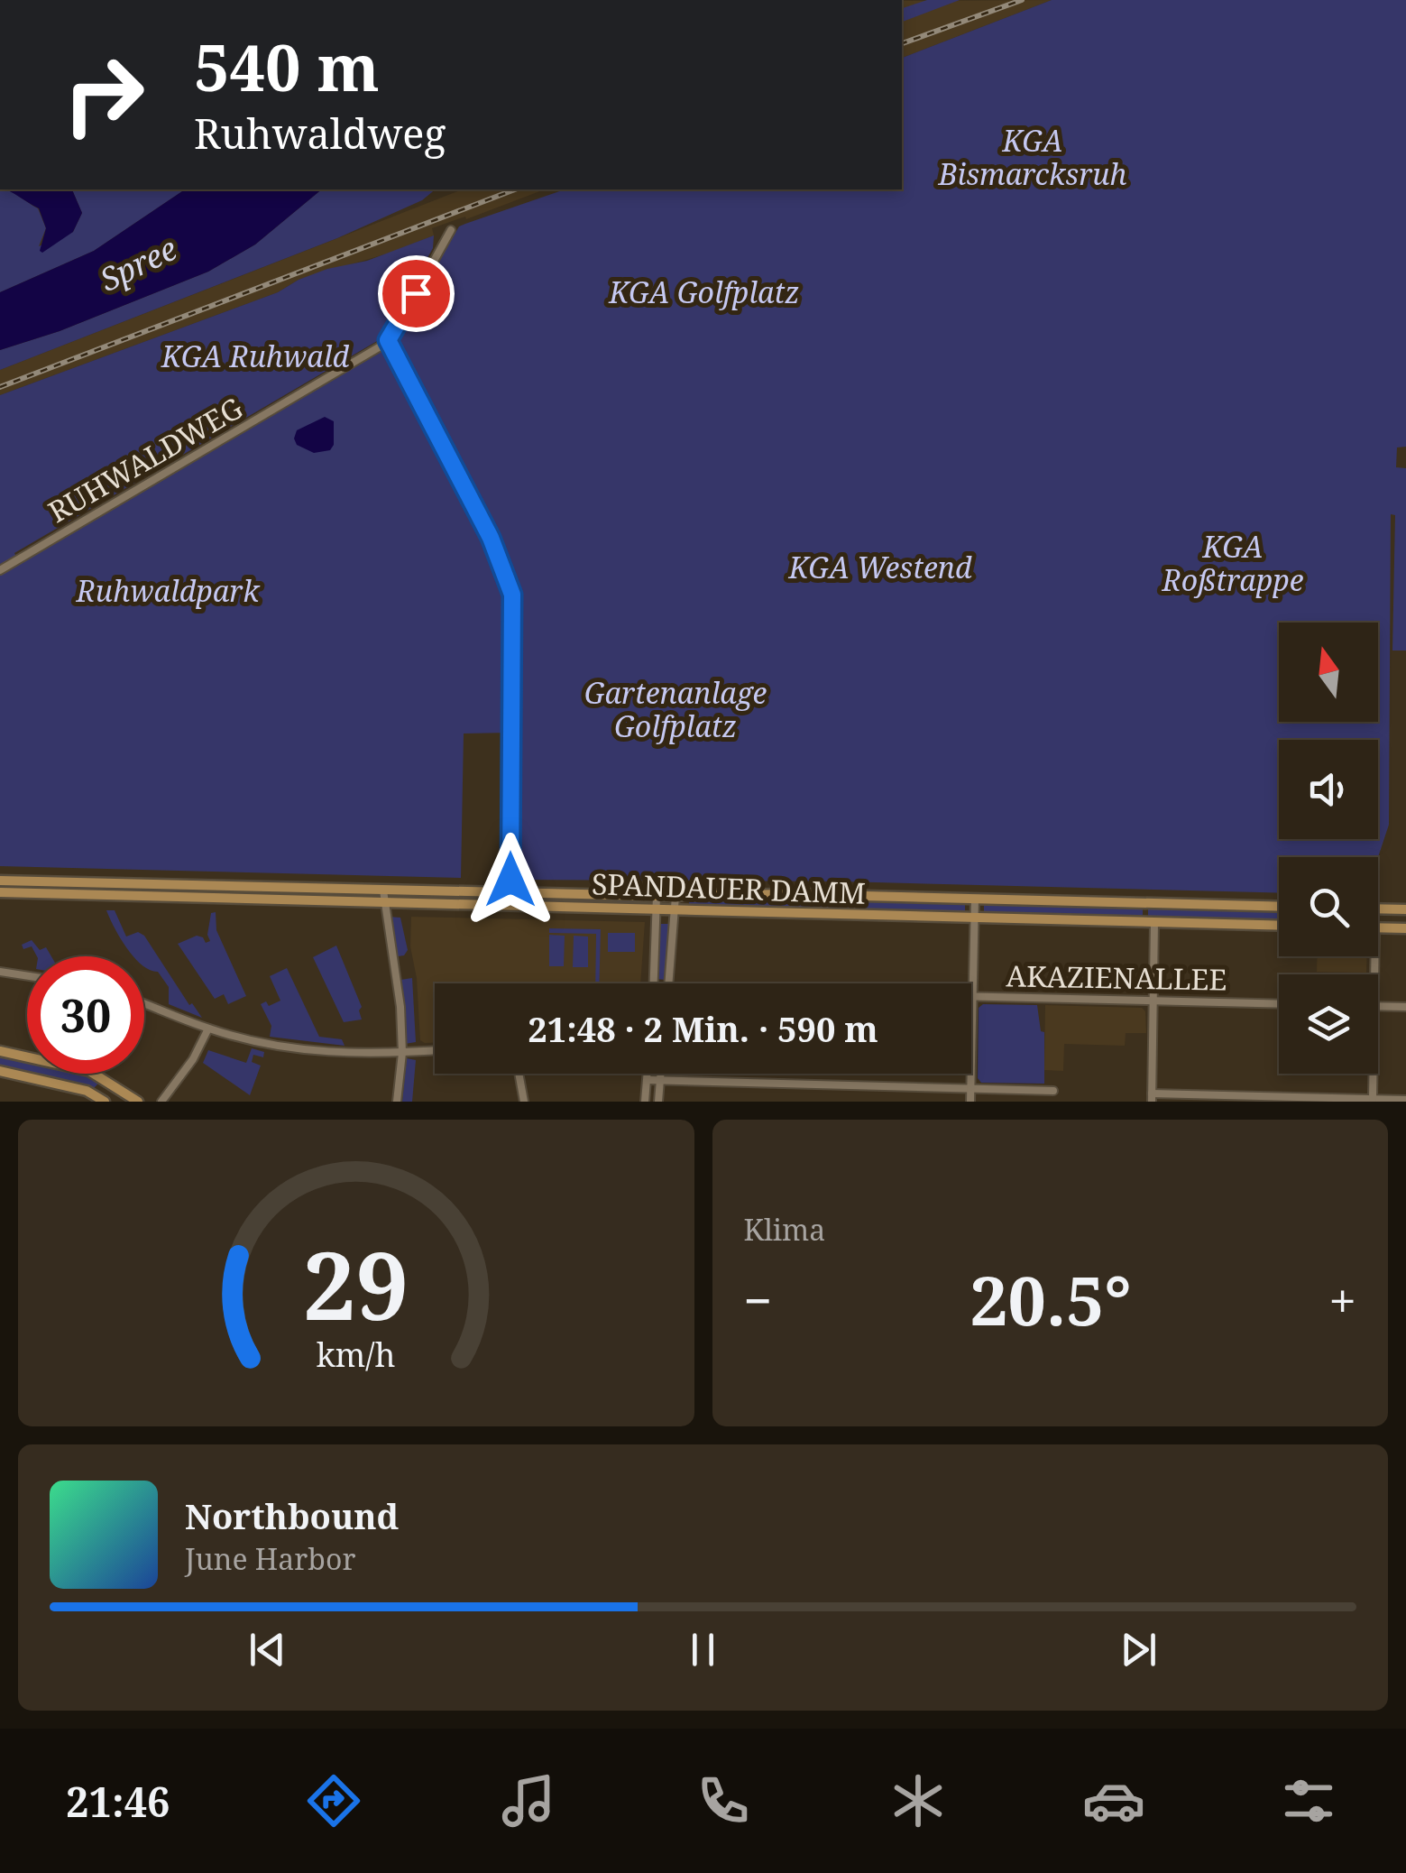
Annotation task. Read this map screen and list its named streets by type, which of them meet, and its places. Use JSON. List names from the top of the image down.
{
  "streets": {
    "main road": ["SPANDAUER DAMM"],
    "street": ["RUHWALDWEG", "AKAZIENALLEE"]
  },
  "water": ["Spree"],
  "parks": [
    "KGA Bismarcksruh",
    "KGA Golfplatz",
    "KGA Ruhwald",
    "KGA Roßtrappe",
    "KGA Westend",
    "Ruhwaldpark",
    "Gartenanlage Golfplatz"
  ],
  "north": "top",
  "page": {
    "turn": ["540 m", "Ruhwaldweg"],
    "limit": "30",
    "trip": "21:48 · 2 Min. · 590 m",
    "tile": "Klima",
    "heat": ["−", "20.5°", "+"],
    "song": ["Northbound", "June Harbor"],
    "tabs": "21:46",
    "gauge": ["29", "km/h"]
  }
}
